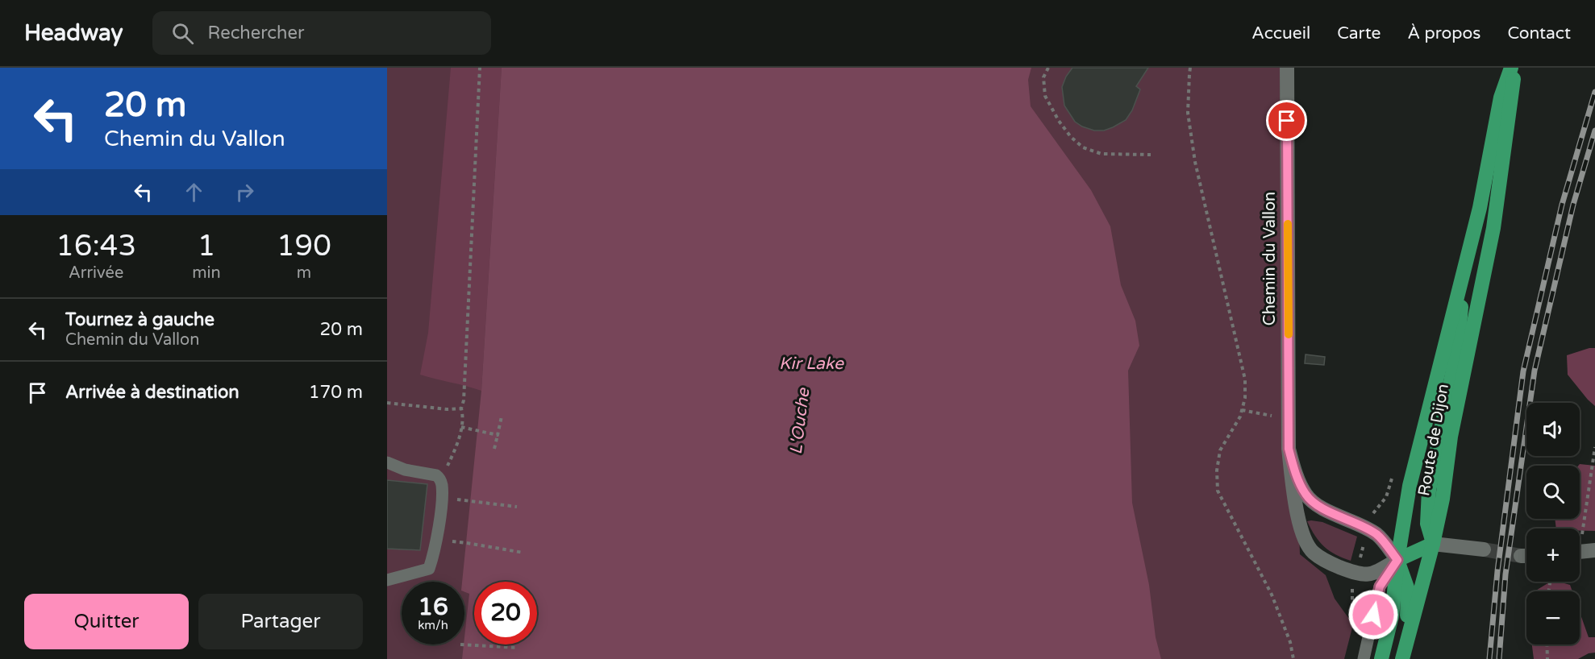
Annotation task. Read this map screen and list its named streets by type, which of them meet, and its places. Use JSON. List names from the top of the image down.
{
  "streets": {
    "main road": ["Route de Dijon"],
    "street": ["Chemin du Vallon"]
  },
  "crossings": [
    ["Chemin du Vallon", "Route de Dijon"]
  ],
  "water": ["Kir Lake", "L'Ouche"],
  "page": {
    "header": "Headway",
    "search": "Rechercher",
    "nav": [
      "Accueil",
      "Carte",
      "À propos",
      "Contact"
    ],
    "turn": ["20 m", "Chemin du Vallon"],
    "eta": [
      "16:43",
      "Arrivée",
      "1",
      "min",
      "190",
      "m"
    ],
    "list": [
      {
        "name": "Tournez à gauche",
        "note": "Chemin du Vallon",
        "value": "20 m"
      },
      {
        "name": "Arrivée à destination",
        "value": "170 m"
      }
    ],
    "map_buttons": ["+", "−"],
    "speed": "16 km/h",
    "limit": "20",
    "buttons": ["Quitter", "Partager"]
  }
}
